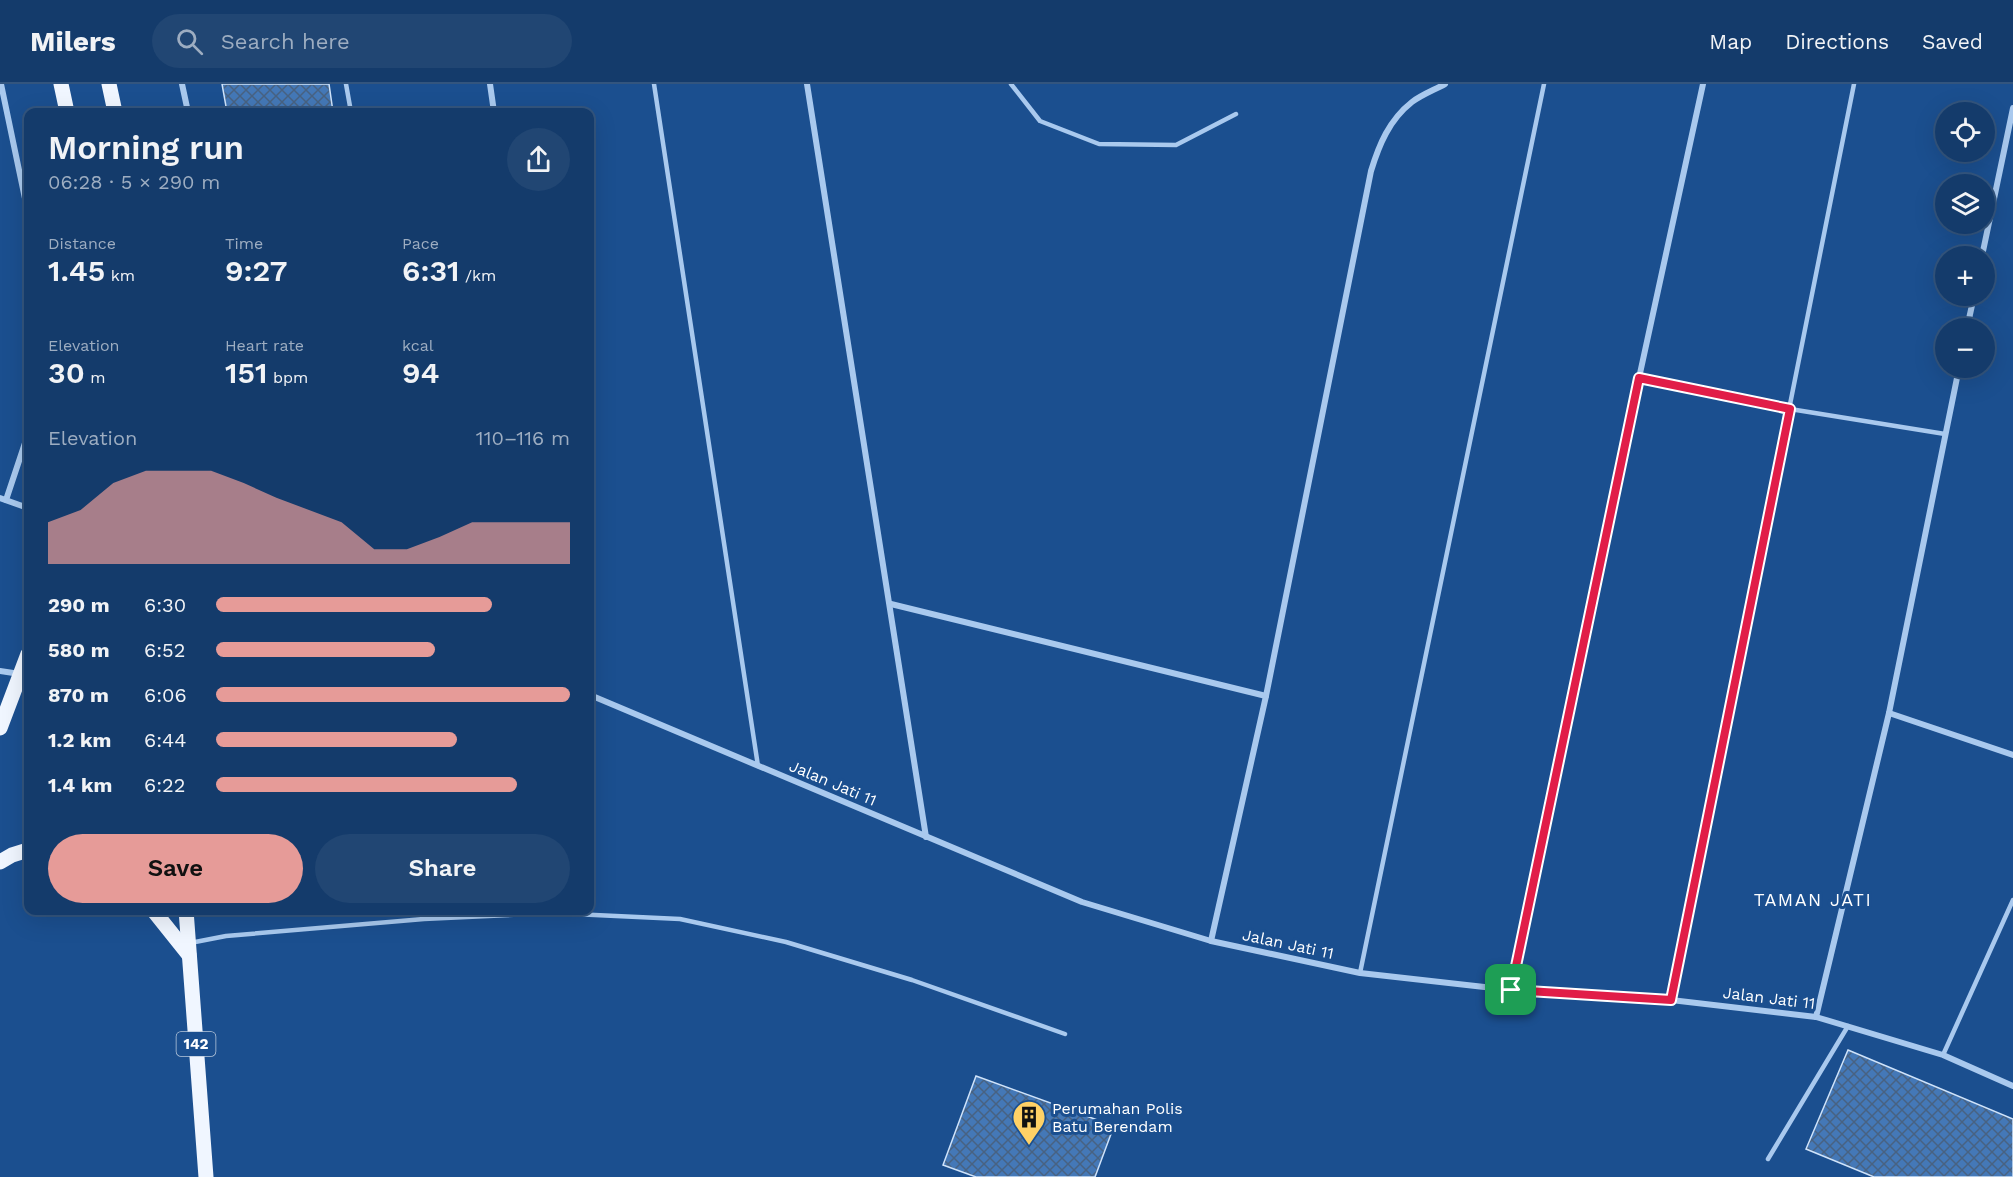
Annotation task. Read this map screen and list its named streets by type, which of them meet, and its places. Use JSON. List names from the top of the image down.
{
  "streets": {
    "main road": ["142"],
    "street": ["Jalan Jati 11"]
  },
  "districts": ["TAMAN JATI"],
  "places": {
    "building": ["Perumahan Polis Batu Berendam"]
  },
  "page": {
    "header": "Milers",
    "search": "Search here",
    "nav": ["Map", "Directions", "Saved"],
    "map_buttons": ["+", "−"],
    "heading": ["Morning run", "06:28 · 5 × 290 m"],
    "stats": [
      ["Distance", "1.45 km"],
      ["Time", "9:27"],
      ["Pace", "6:31 /km"],
      ["Elevation", "30 m"],
      ["Heart rate", "151 bpm"],
      ["kcal", "94"]
    ],
    "chart": ["Elevation", "110–116 m"],
    "list": [
      {
        "name": "290 m",
        "note": "6:30"
      },
      {
        "name": "580 m",
        "note": "6:52"
      },
      {
        "name": "870 m",
        "note": "6:06"
      },
      {
        "name": "1.2 km",
        "note": "6:44"
      },
      {
        "name": "1.4 km",
        "note": "6:22"
      }
    ],
    "buttons": ["Save", "Share"]
  }
}
